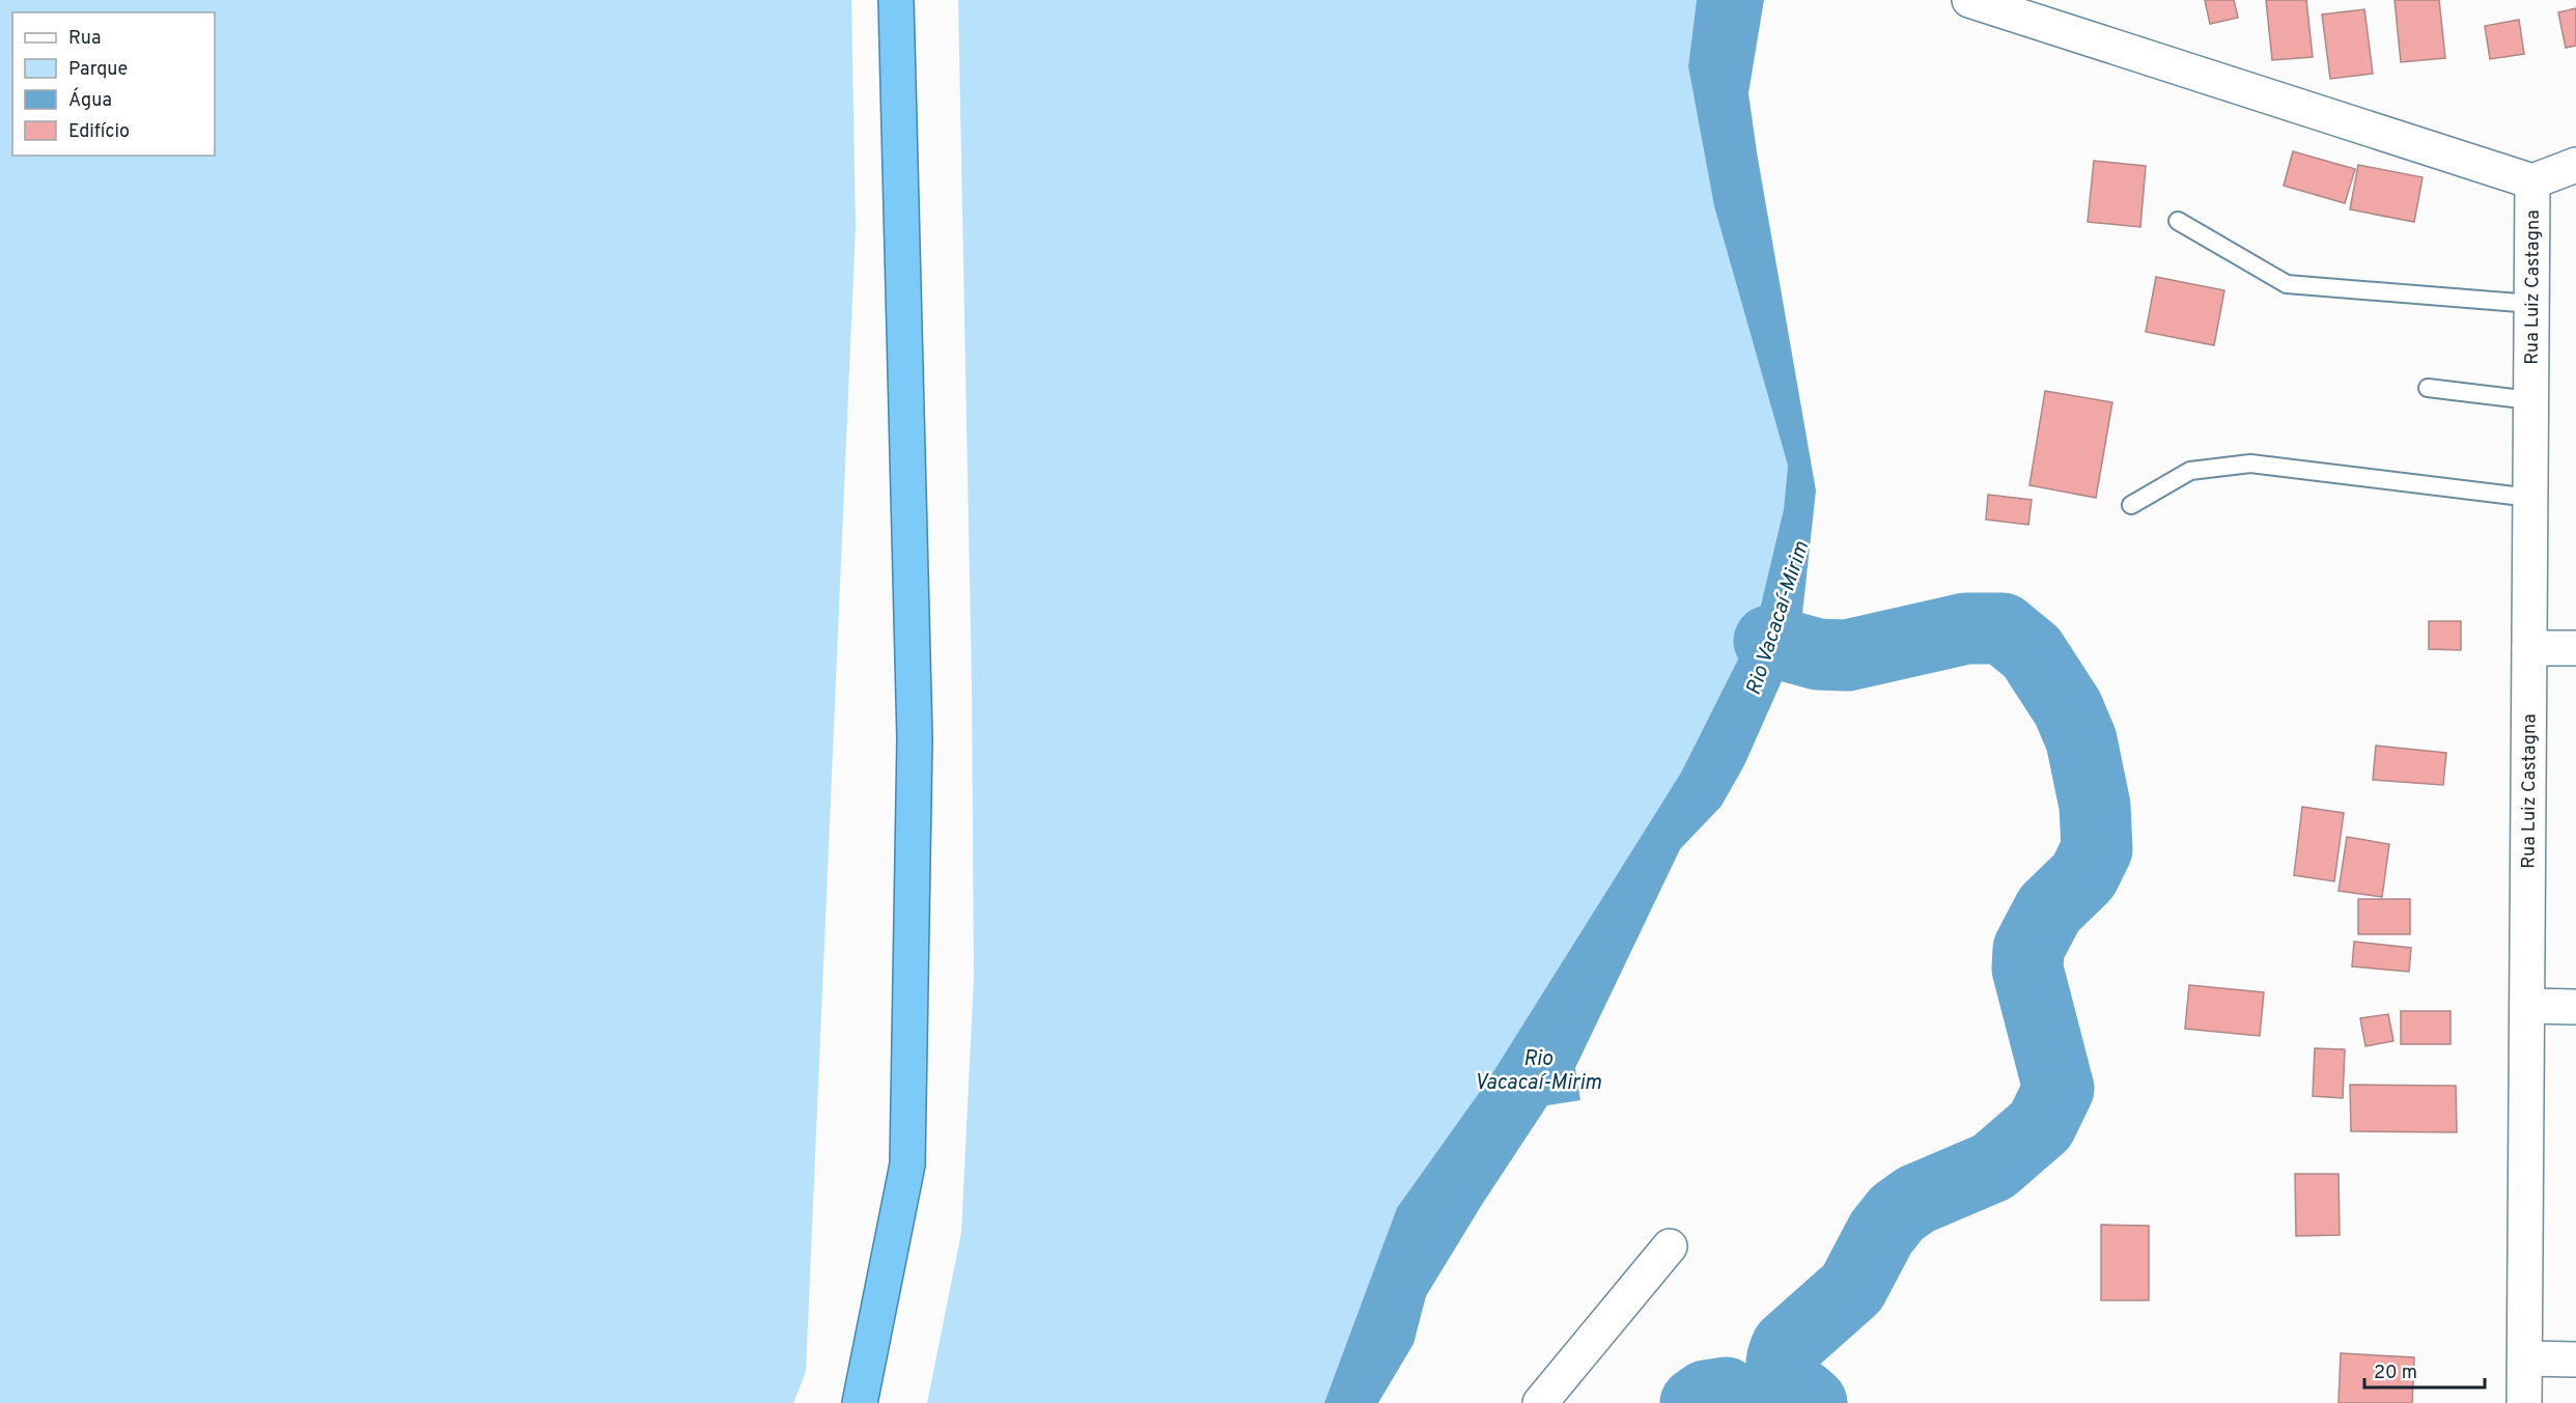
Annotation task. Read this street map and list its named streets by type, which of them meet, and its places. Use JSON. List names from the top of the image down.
{
  "streets": {
    "street": ["Rua Luiz Castagna"]
  },
  "water": ["Rio Vacacaí-Mirim"],
  "legend": [
    "Rua",
    "Parque",
    "Água",
    "Edifício"
  ],
  "scale_bar": "20 m"
}
